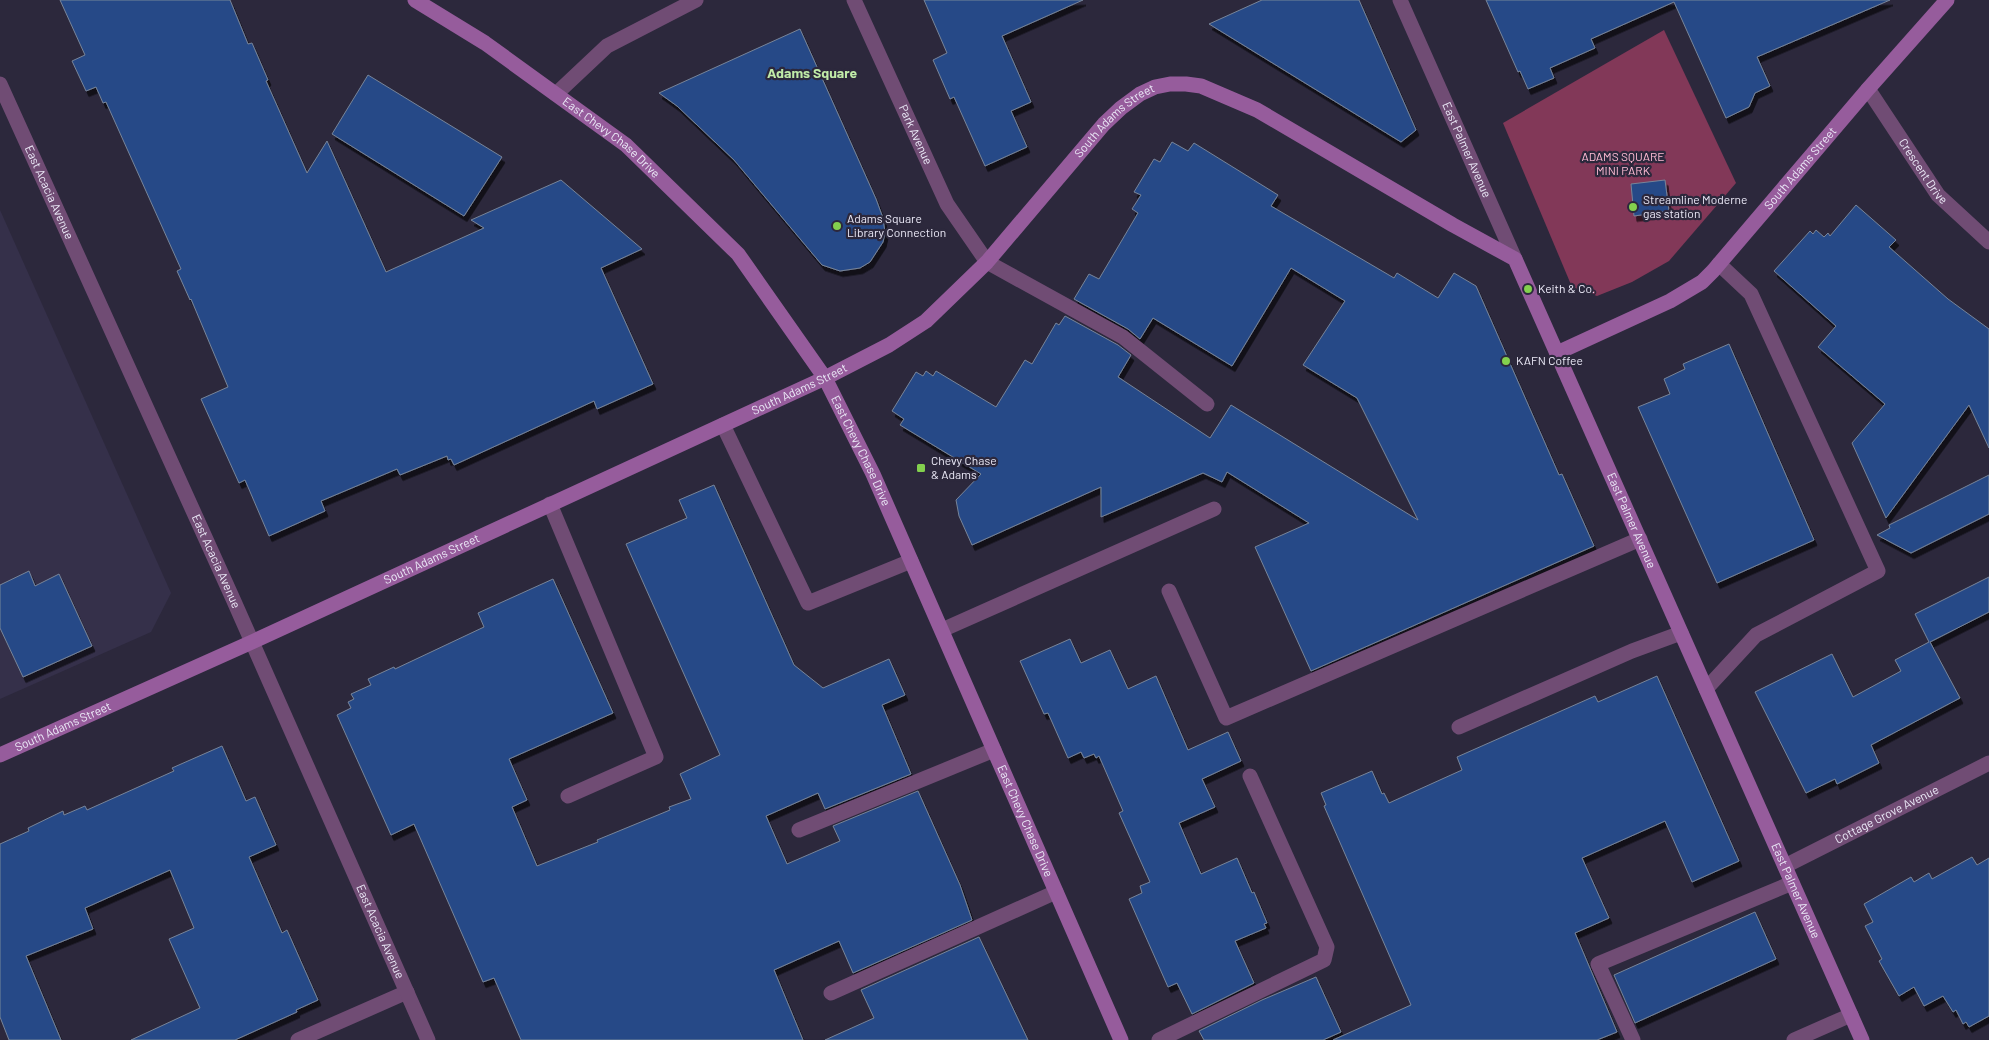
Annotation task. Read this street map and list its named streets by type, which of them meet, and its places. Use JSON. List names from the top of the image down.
{
  "streets": {
    "street": [
      "South Adams Street",
      "Park Avenue",
      "East Chevy Chase Drive",
      "East Palmer Avenue",
      "Crescent Drive",
      "East Acacia Avenue",
      "Cottage Grove Avenue"
    ]
  },
  "crossings": [
    ["South Adams Street", "Park Avenue"],
    ["South Adams Street", "East Chevy Chase Drive"],
    ["South Adams Street", "East Palmer Avenue"],
    ["South Adams Street", "Crescent Drive"],
    ["South Adams Street", "East Acacia Avenue"],
    ["East Palmer Avenue", "Cottage Grove Avenue"]
  ],
  "districts": ["Adams Square"],
  "parks": ["ADAMS SQUARE MINI PARK"],
  "places": {
    "other": [
      "Streamline Moderne gas station",
      "Adams Square Library Connection",
      "Keith & Co.",
      "KAFN Coffee"
    ],
    "transit": ["Chevy Chase & Adams"]
  }
}
